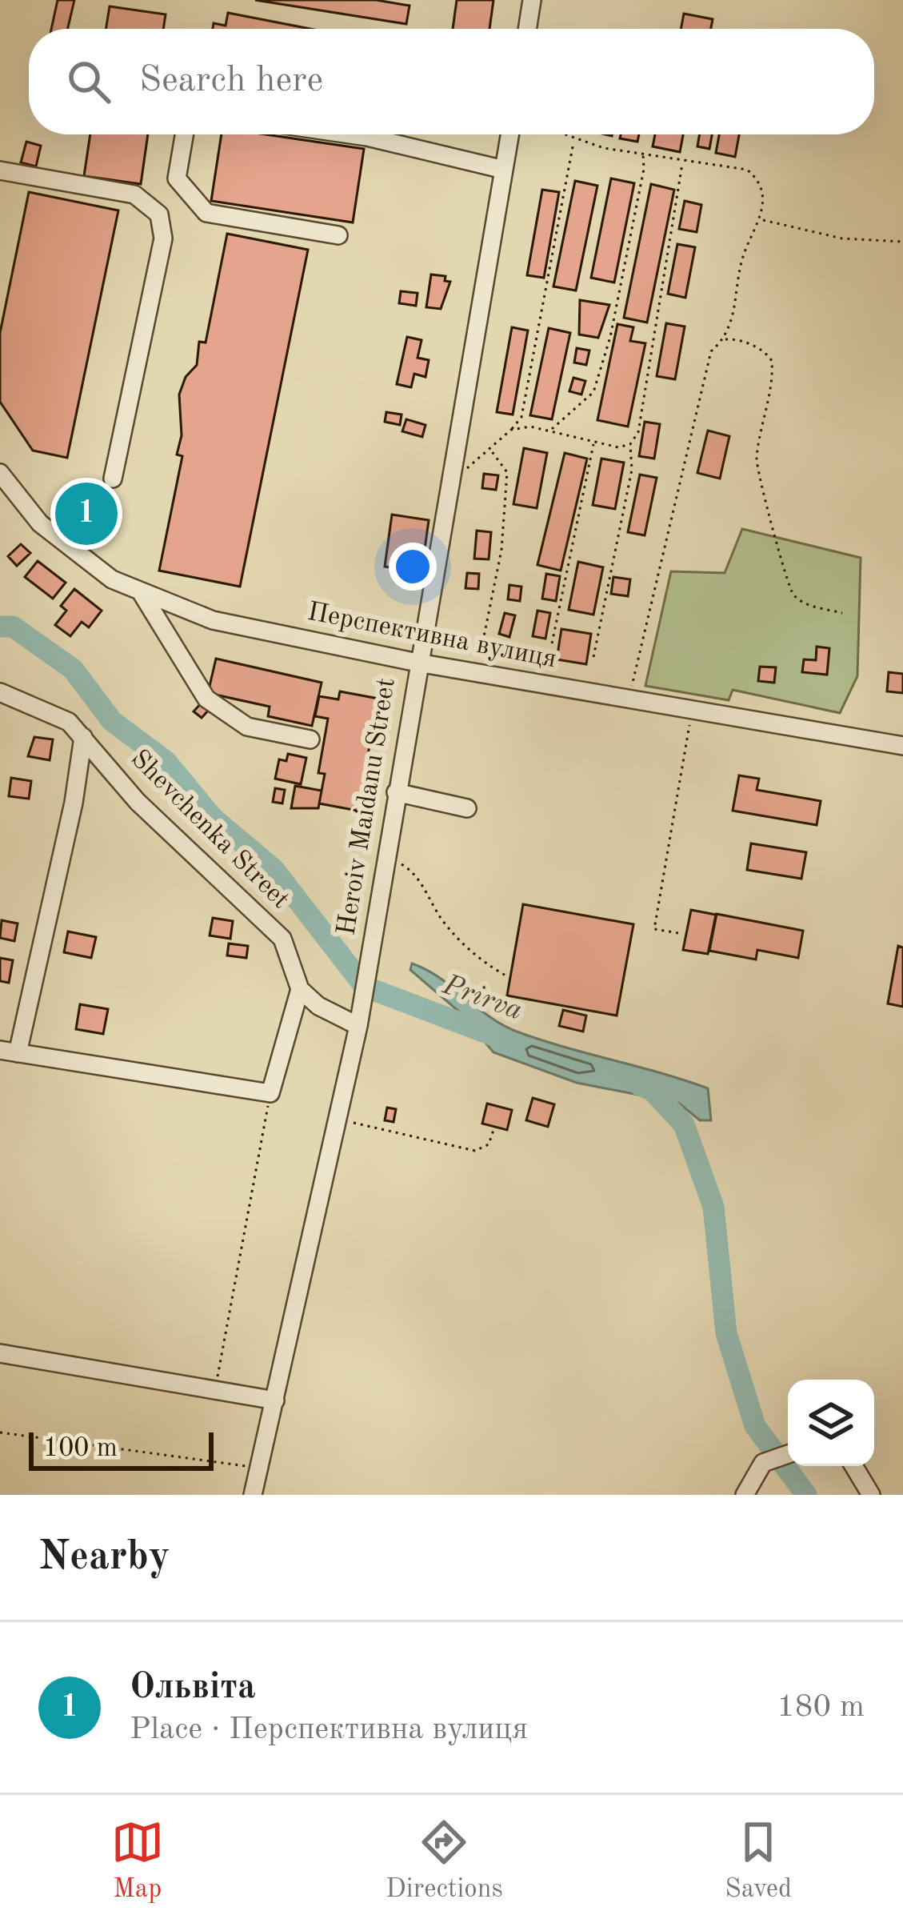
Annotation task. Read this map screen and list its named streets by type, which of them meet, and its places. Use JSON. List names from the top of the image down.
{
  "streets": {
    "street": ["Перспективна вулиця", "Heroiv Maidanu Street", "Shevchenka Street"]
  },
  "crossings": [
    ["Перспективна вулиця", "Heroiv Maidanu Street"]
  ],
  "water": ["Prirva"],
  "scale_bar": "100 m",
  "page": {
    "search": "Search here",
    "pins": "1",
    "scale": "100 m",
    "heading": "Nearby",
    "list": [
      {
        "mark": "1",
        "name": "Ольвіта",
        "note": "Place · Перспективна вулиця",
        "value": "180 m"
      }
    ],
    "nav": ["Map", "Directions", "Saved"]
  }
}
